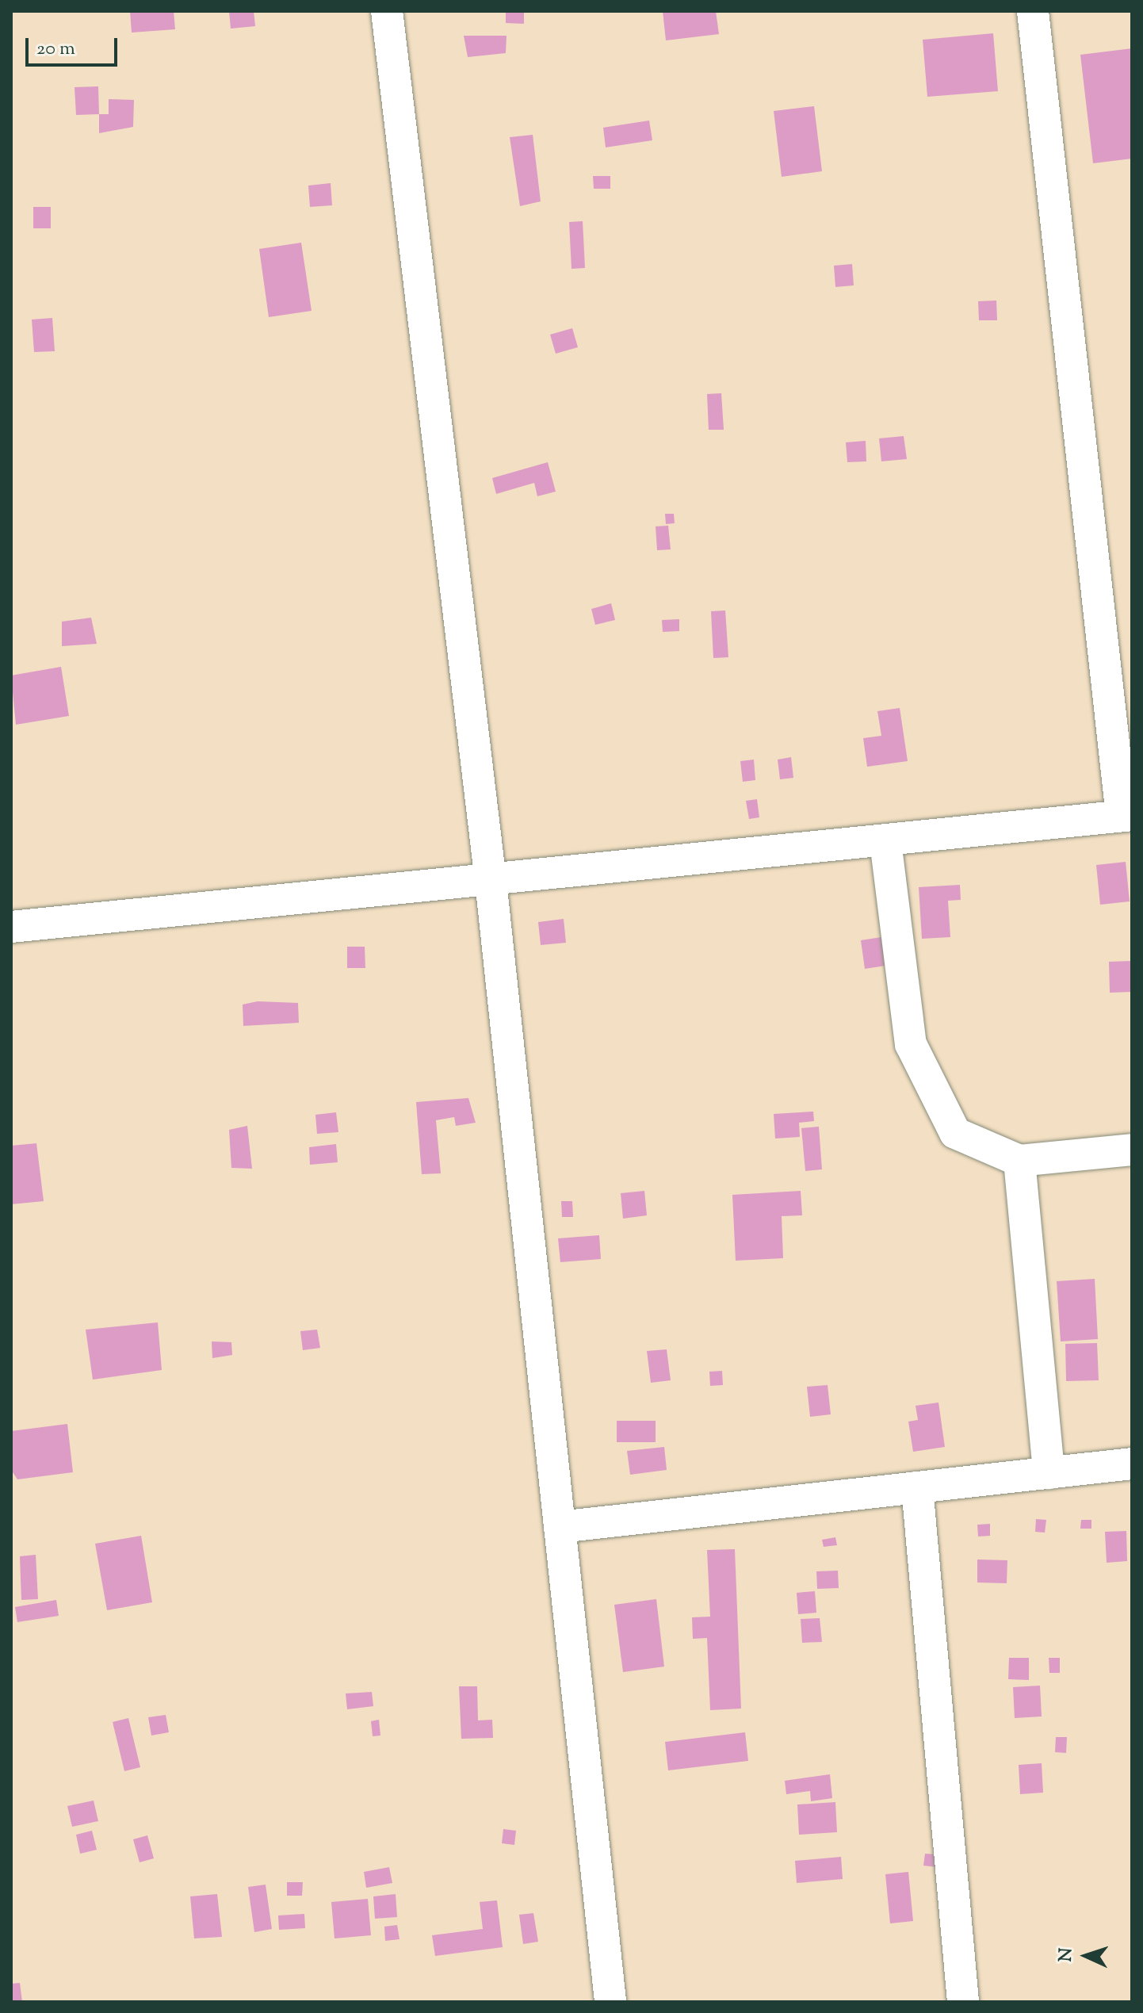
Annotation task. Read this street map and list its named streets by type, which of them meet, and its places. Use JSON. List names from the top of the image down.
{
  "scale_bar": "20 m",
  "north": "left"
}
